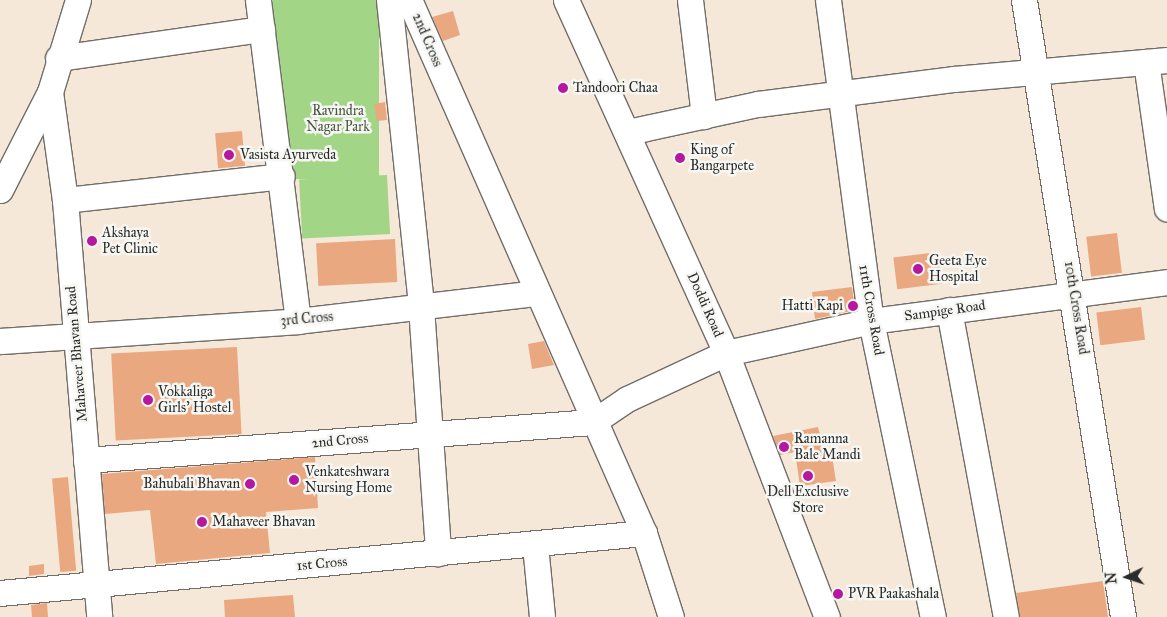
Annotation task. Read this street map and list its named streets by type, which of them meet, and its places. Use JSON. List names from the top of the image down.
{
  "streets": {
    "street": [
      "2nd Cross",
      "Doddi Road",
      "10th Cross Road",
      "11th Cross Road",
      "Sampige Road",
      "3rd Cross",
      "Mahaveer Bhavan Road",
      "1st Cross"
    ]
  },
  "crossings": [
    ["2nd Cross", "Sampige Road"],
    ["2nd Cross", "3rd Cross"],
    ["2nd Cross", "Mahaveer Bhavan Road"],
    ["2nd Cross", "1st Cross"],
    ["Doddi Road", "Sampige Road"],
    ["10th Cross Road", "Sampige Road"],
    ["11th Cross Road", "Sampige Road"],
    ["3rd Cross", "Mahaveer Bhavan Road"],
    ["Mahaveer Bhavan Road", "1st Cross"]
  ],
  "parks": ["Ravindra Nagar Park"],
  "places": [
    "Tandoori Chaa",
    "Vasista Ayurveda",
    "King of Bangarpete",
    "Akshaya Pet Clinic",
    "Geeta Eye Hospital",
    "Hatti Kapi",
    "Vokkaliga Girls' Hostel",
    "Ramanna Bale Mandi",
    "Dell Exclusive Store",
    "Venkateshwara Nursing Home",
    "Bahubali Bhavan",
    "Mahaveer Bhavan",
    "PVR Paakashala"
  ],
  "north": "left"
}
